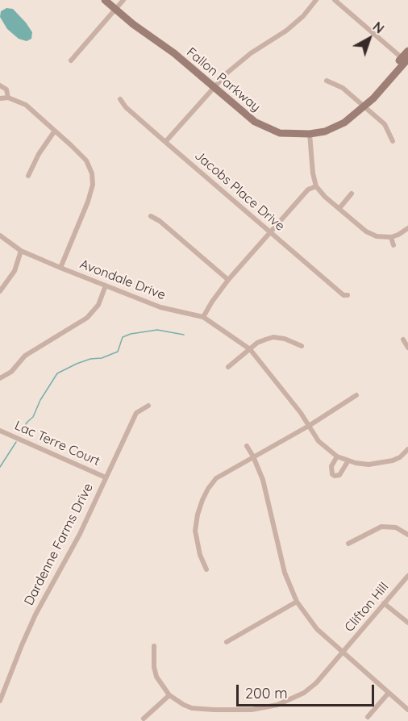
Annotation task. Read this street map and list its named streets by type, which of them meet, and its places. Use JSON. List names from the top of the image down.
{
  "streets": {
    "street": [
      "Fallon Parkway",
      "Jacobs Place Drive",
      "Avondale Drive",
      "Lac Terre Court",
      "Dardenne Farms Drive",
      "Clifton Hill"
    ]
  },
  "crossings": [
    ["Lac Terre Court", "Dardenne Farms Drive"]
  ],
  "scale_bar": "200 m",
  "north": "top right"
}
